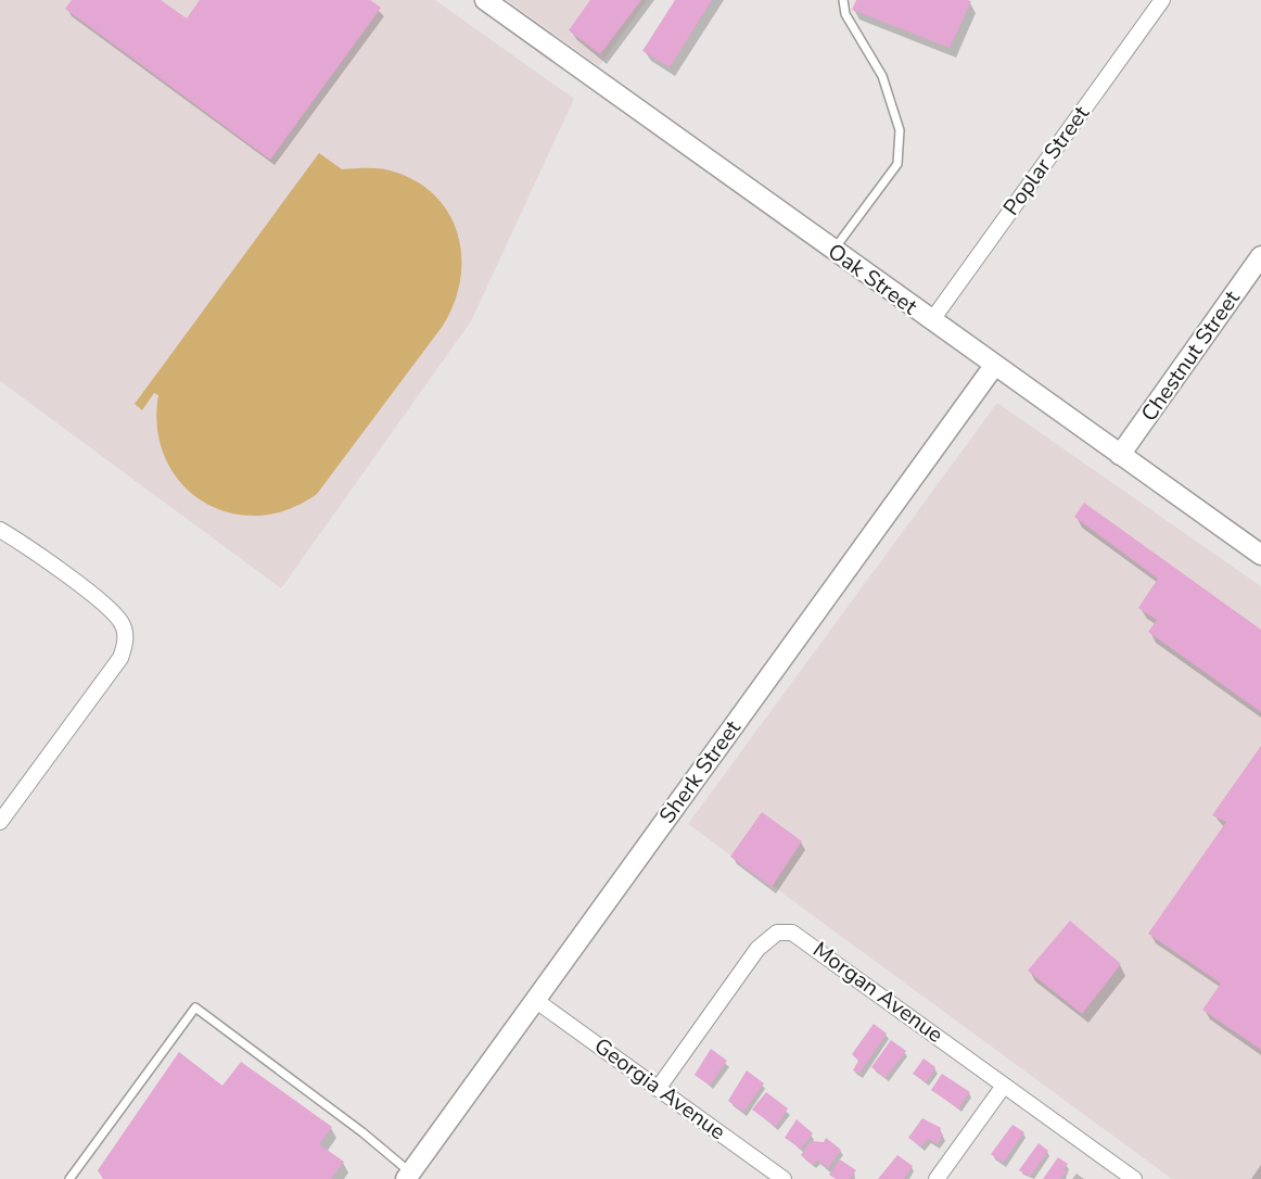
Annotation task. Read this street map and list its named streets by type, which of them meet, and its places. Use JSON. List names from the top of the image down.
{
  "streets": {
    "street": [
      "Poplar Street",
      "Oak Street",
      "Chestnut Street",
      "Sherk Street",
      "Morgan Avenue",
      "Georgia Avenue"
    ]
  },
  "crossings": [
    ["Poplar Street", "Oak Street"],
    ["Oak Street", "Chestnut Street"],
    ["Oak Street", "Sherk Street"],
    ["Sherk Street", "Georgia Avenue"],
    ["Morgan Avenue", "Georgia Avenue"]
  ]
}
